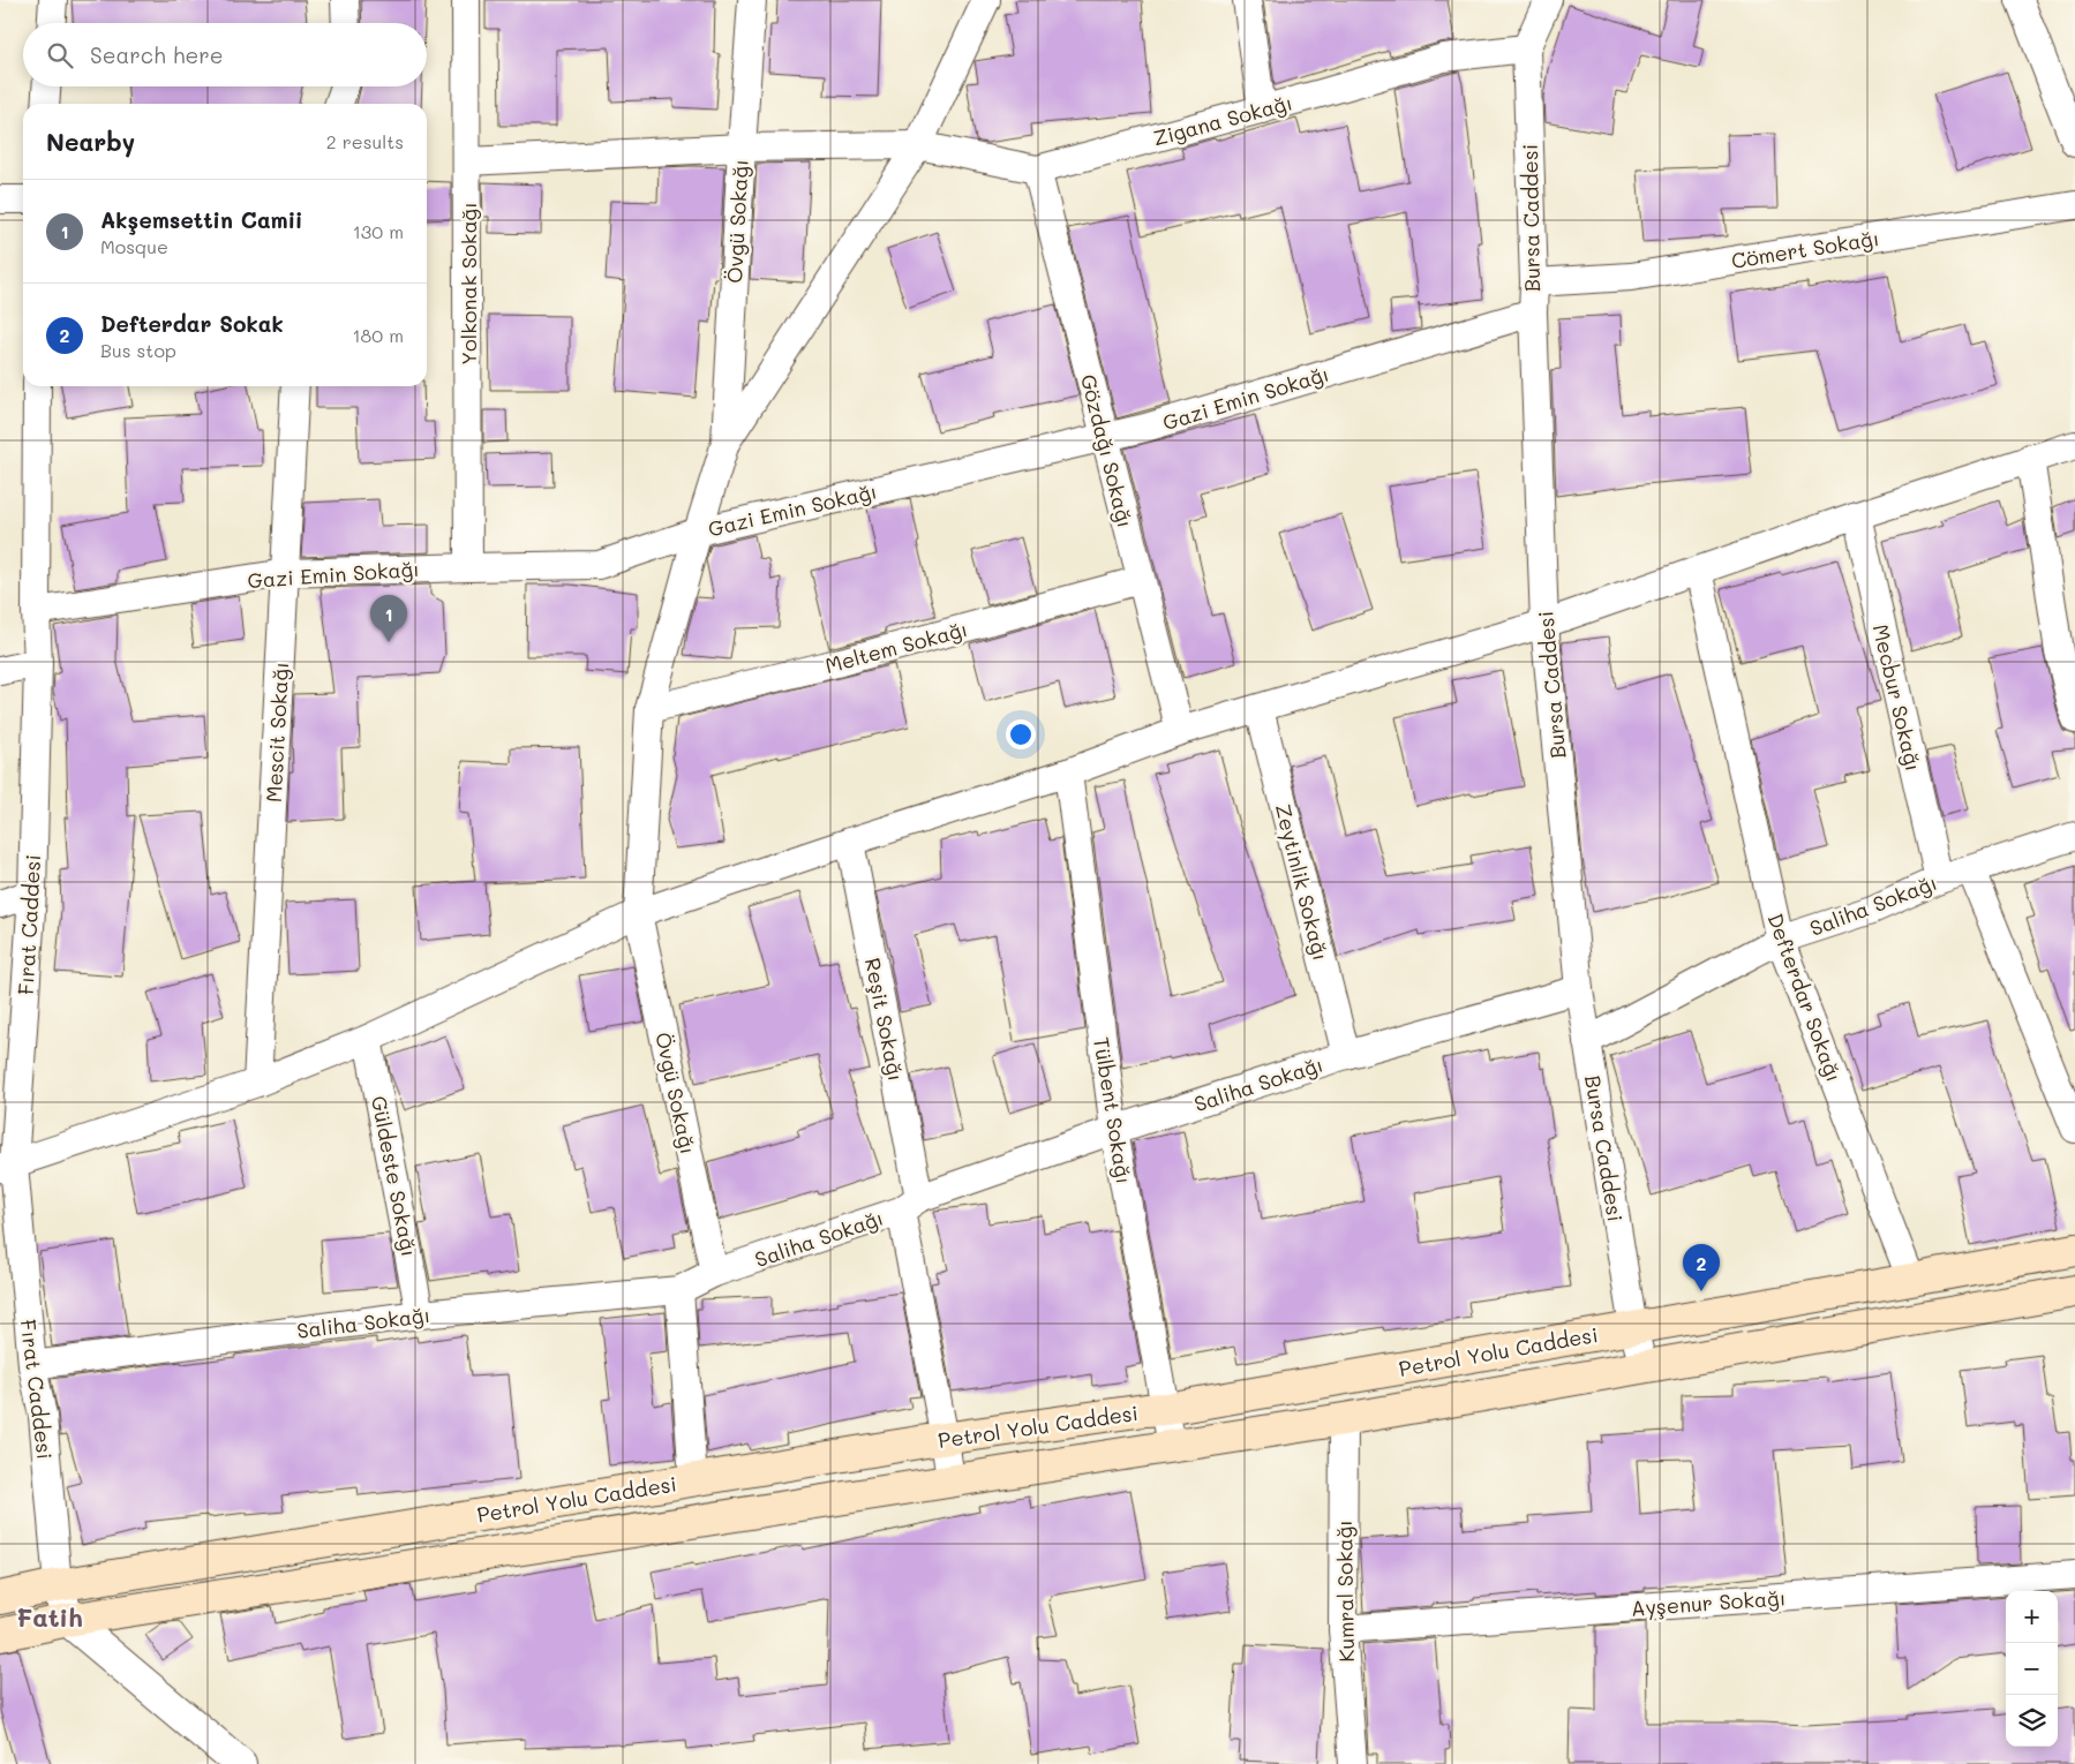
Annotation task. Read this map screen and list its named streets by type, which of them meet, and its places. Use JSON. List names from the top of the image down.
{
  "streets": {
    "main road": ["Petrol Yolu Caddesi"],
    "street": [
      "Zigana Sokağı",
      "Bursa Caddesi",
      "Övgü Sokağı",
      "Cömert Sokağı",
      "Yolkonak Sokağı",
      "Gazi Emin Sokağı",
      "Gözdağı Sokağı",
      "Meltem Sokağı",
      "Mecbur Sokağı",
      "Mescit Sokağı",
      "Zeytinlik Sokağı",
      "Saliha Sokağı",
      "Fırat Caddesi",
      "Defterdar Sokağı",
      "Reşit Sokağı",
      "Tülbent Sokağı",
      "Güldeste Sokağı",
      "Kumral Sokağı",
      "Ayşenur Sokağı"
    ]
  },
  "crossings": [
    ["Zigana Sokağı", "Bursa Caddesi"],
    ["Zigana Sokağı", "Övgü Sokağı"],
    ["Zigana Sokağı", "Yolkonak Sokağı"],
    ["Zigana Sokağı", "Gözdağı Sokağı"],
    ["Bursa Caddesi", "Cömert Sokağı"],
    ["Bursa Caddesi", "Gazi Emin Sokağı"],
    ["Bursa Caddesi", "Saliha Sokağı"],
    ["Bursa Caddesi", "Petrol Yolu Caddesi"],
    ["Övgü Sokağı", "Gazi Emin Sokağı"],
    ["Övgü Sokağı", "Meltem Sokağı"],
    ["Övgü Sokağı", "Saliha Sokağı"],
    ["Yolkonak Sokağı", "Gazi Emin Sokağı"],
    ["Gazi Emin Sokağı", "Gözdağı Sokağı"],
    ["Gazi Emin Sokağı", "Mescit Sokağı"],
    ["Gazi Emin Sokağı", "Fırat Caddesi"],
    ["Gözdağı Sokağı", "Meltem Sokağı"],
    ["Mecbur Sokağı", "Saliha Sokağı"],
    ["Zeytinlik Sokağı", "Saliha Sokağı"],
    ["Saliha Sokağı", "Fırat Caddesi"],
    ["Saliha Sokağı", "Defterdar Sokağı"],
    ["Saliha Sokağı", "Reşit Sokağı"],
    ["Saliha Sokağı", "Tülbent Sokağı"],
    ["Saliha Sokağı", "Güldeste Sokağı"],
    ["Fırat Caddesi", "Petrol Yolu Caddesi"],
    ["Defterdar Sokağı", "Petrol Yolu Caddesi"],
    ["Reşit Sokağı", "Petrol Yolu Caddesi"],
    ["Tülbent Sokağı", "Petrol Yolu Caddesi"],
    ["Petrol Yolu Caddesi", "Kumral Sokağı"],
    ["Kumral Sokağı", "Ayşenur Sokağı"]
  ],
  "districts": ["Fatih"],
  "page": {
    "search": "Search here",
    "heading": ["Nearby", "2 results"],
    "list": [
      {
        "mark": "1",
        "name": "Akşemsettin Camii",
        "note": "Mosque",
        "value": "130 m"
      },
      {
        "mark": "2",
        "name": "Defterdar Sokak",
        "note": "Bus stop",
        "value": "180 m"
      }
    ],
    "pins": ["1", "2"],
    "map_buttons": ["+", "−"]
  }
}
